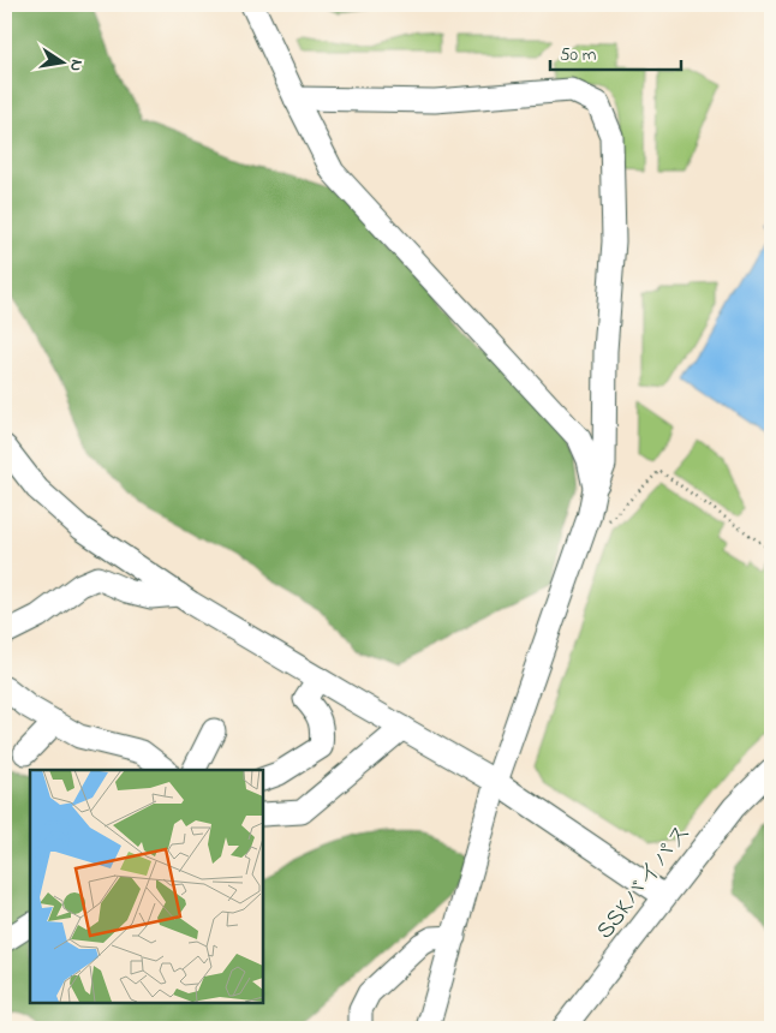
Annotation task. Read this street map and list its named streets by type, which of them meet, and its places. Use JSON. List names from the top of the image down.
{
  "streets": {
    "street": ["SSKバイパス"]
  },
  "scale_bar": "50 m",
  "north": "right"
}
